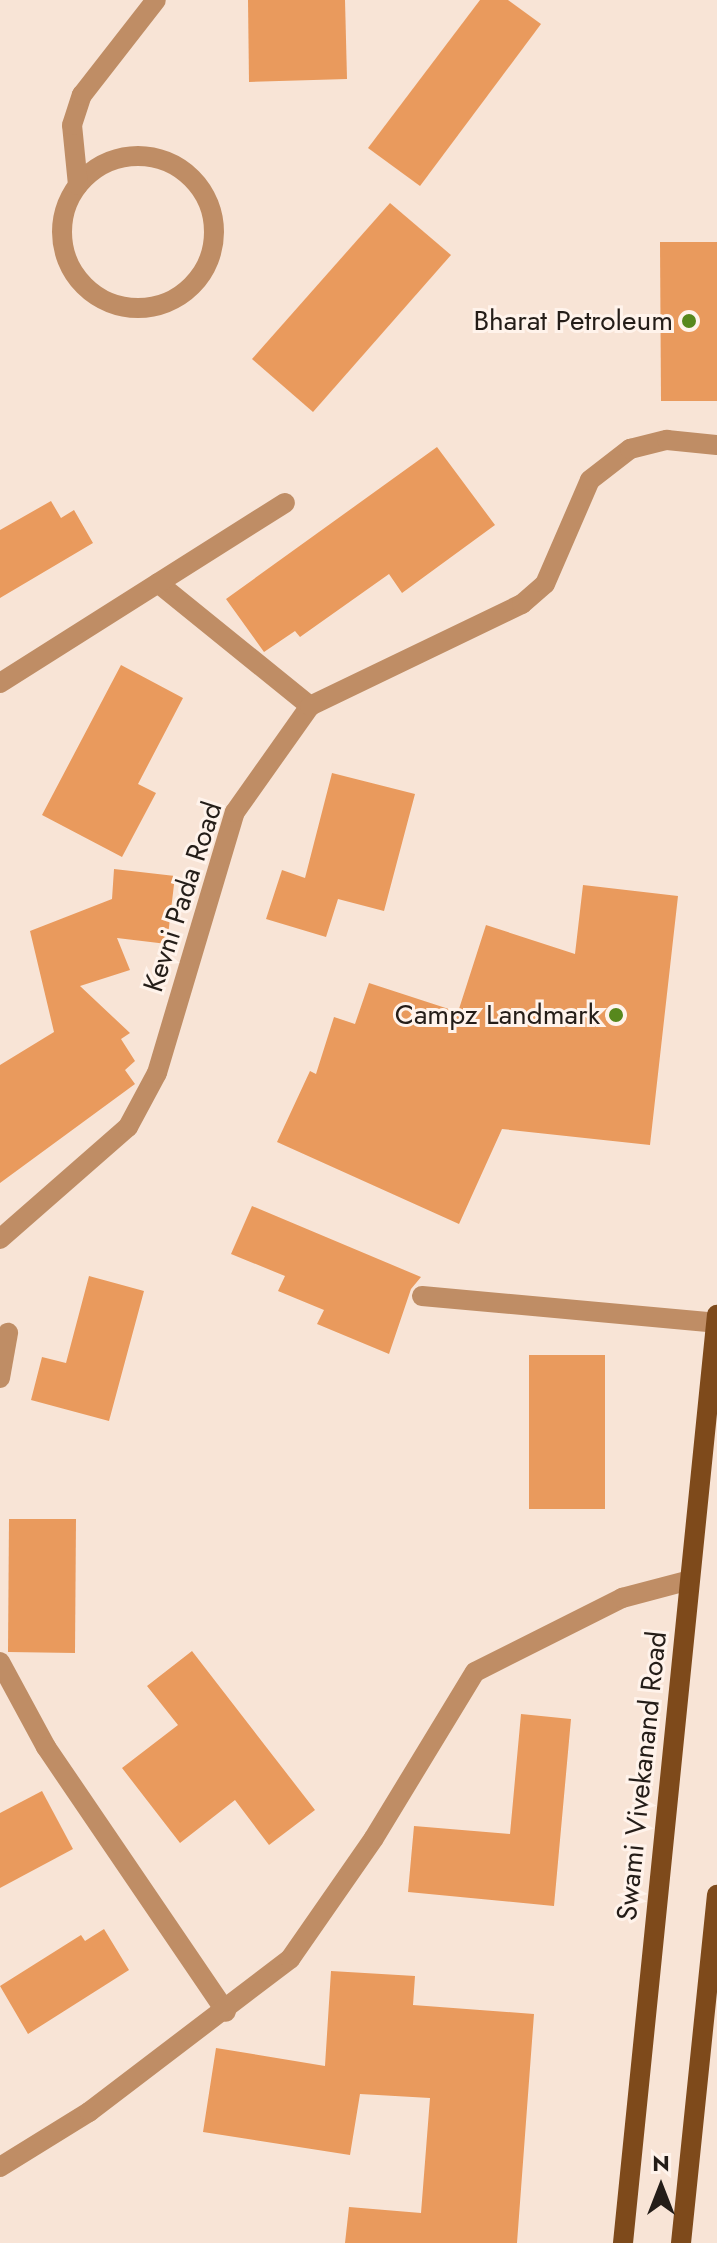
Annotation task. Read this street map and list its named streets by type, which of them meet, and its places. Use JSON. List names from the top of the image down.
{
  "streets": {
    "main road": ["Swami Vivekanand Road"],
    "street": ["Kevni Pada Road"]
  },
  "places": ["Bharat Petroleum", "Campz Landmark"],
  "north": "top"
}
